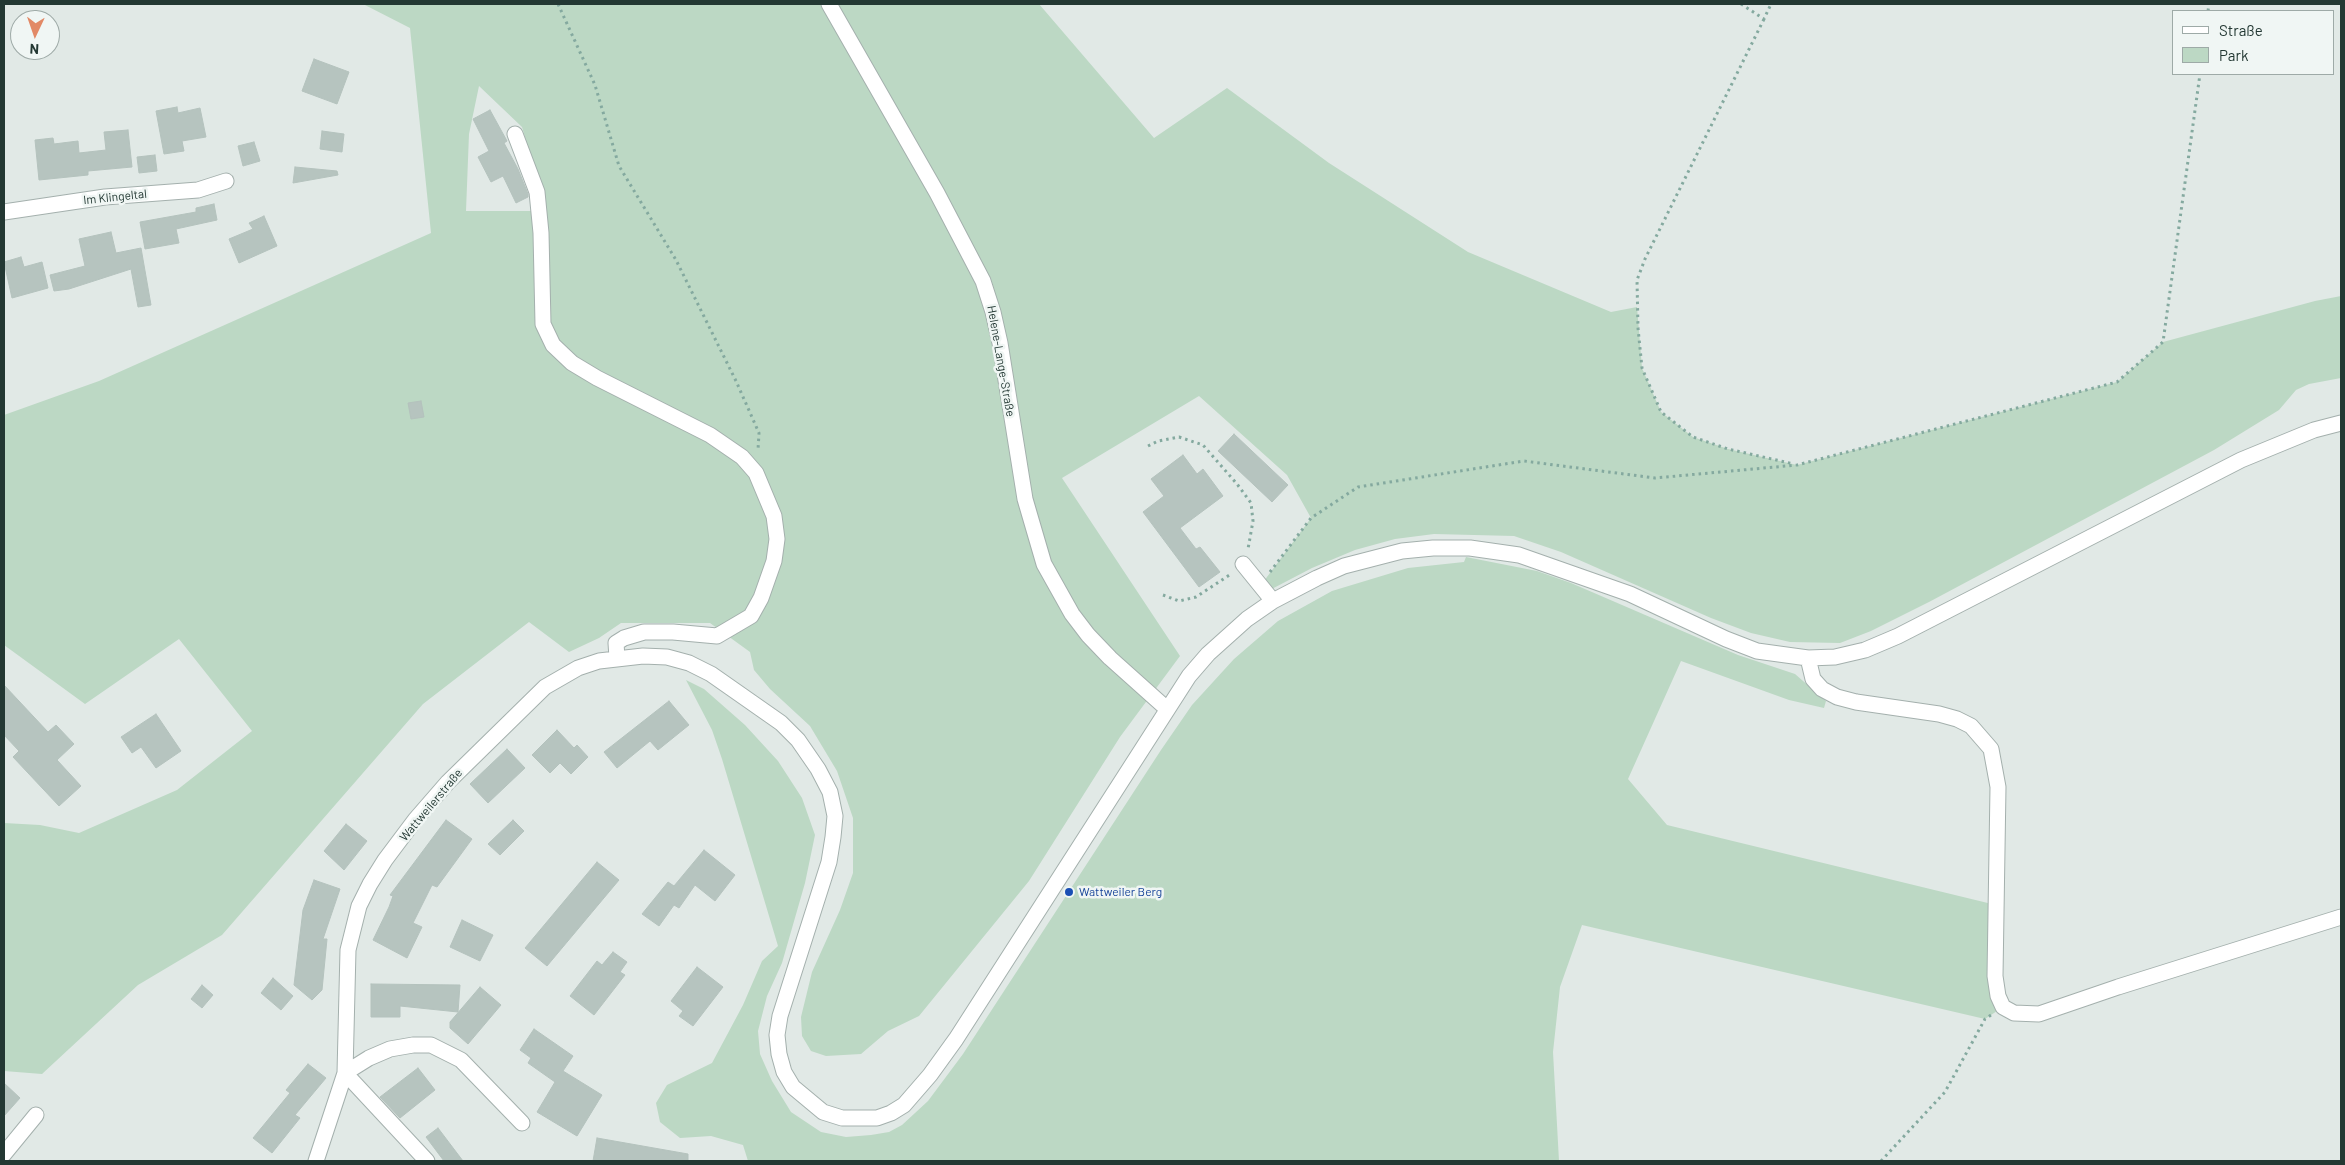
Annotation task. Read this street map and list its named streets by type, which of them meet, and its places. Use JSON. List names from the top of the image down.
{
  "streets": {
    "street": ["Im Klingeltal", "Helene-Lange-Straße", "Wattweilerstraße"]
  },
  "crossings": [
    ["Helene-Lange-Straße", "Wattweilerstraße"]
  ],
  "places": ["Wattweiler Berg"],
  "legend": ["Straße", "Park"],
  "north": "bottom"
}
